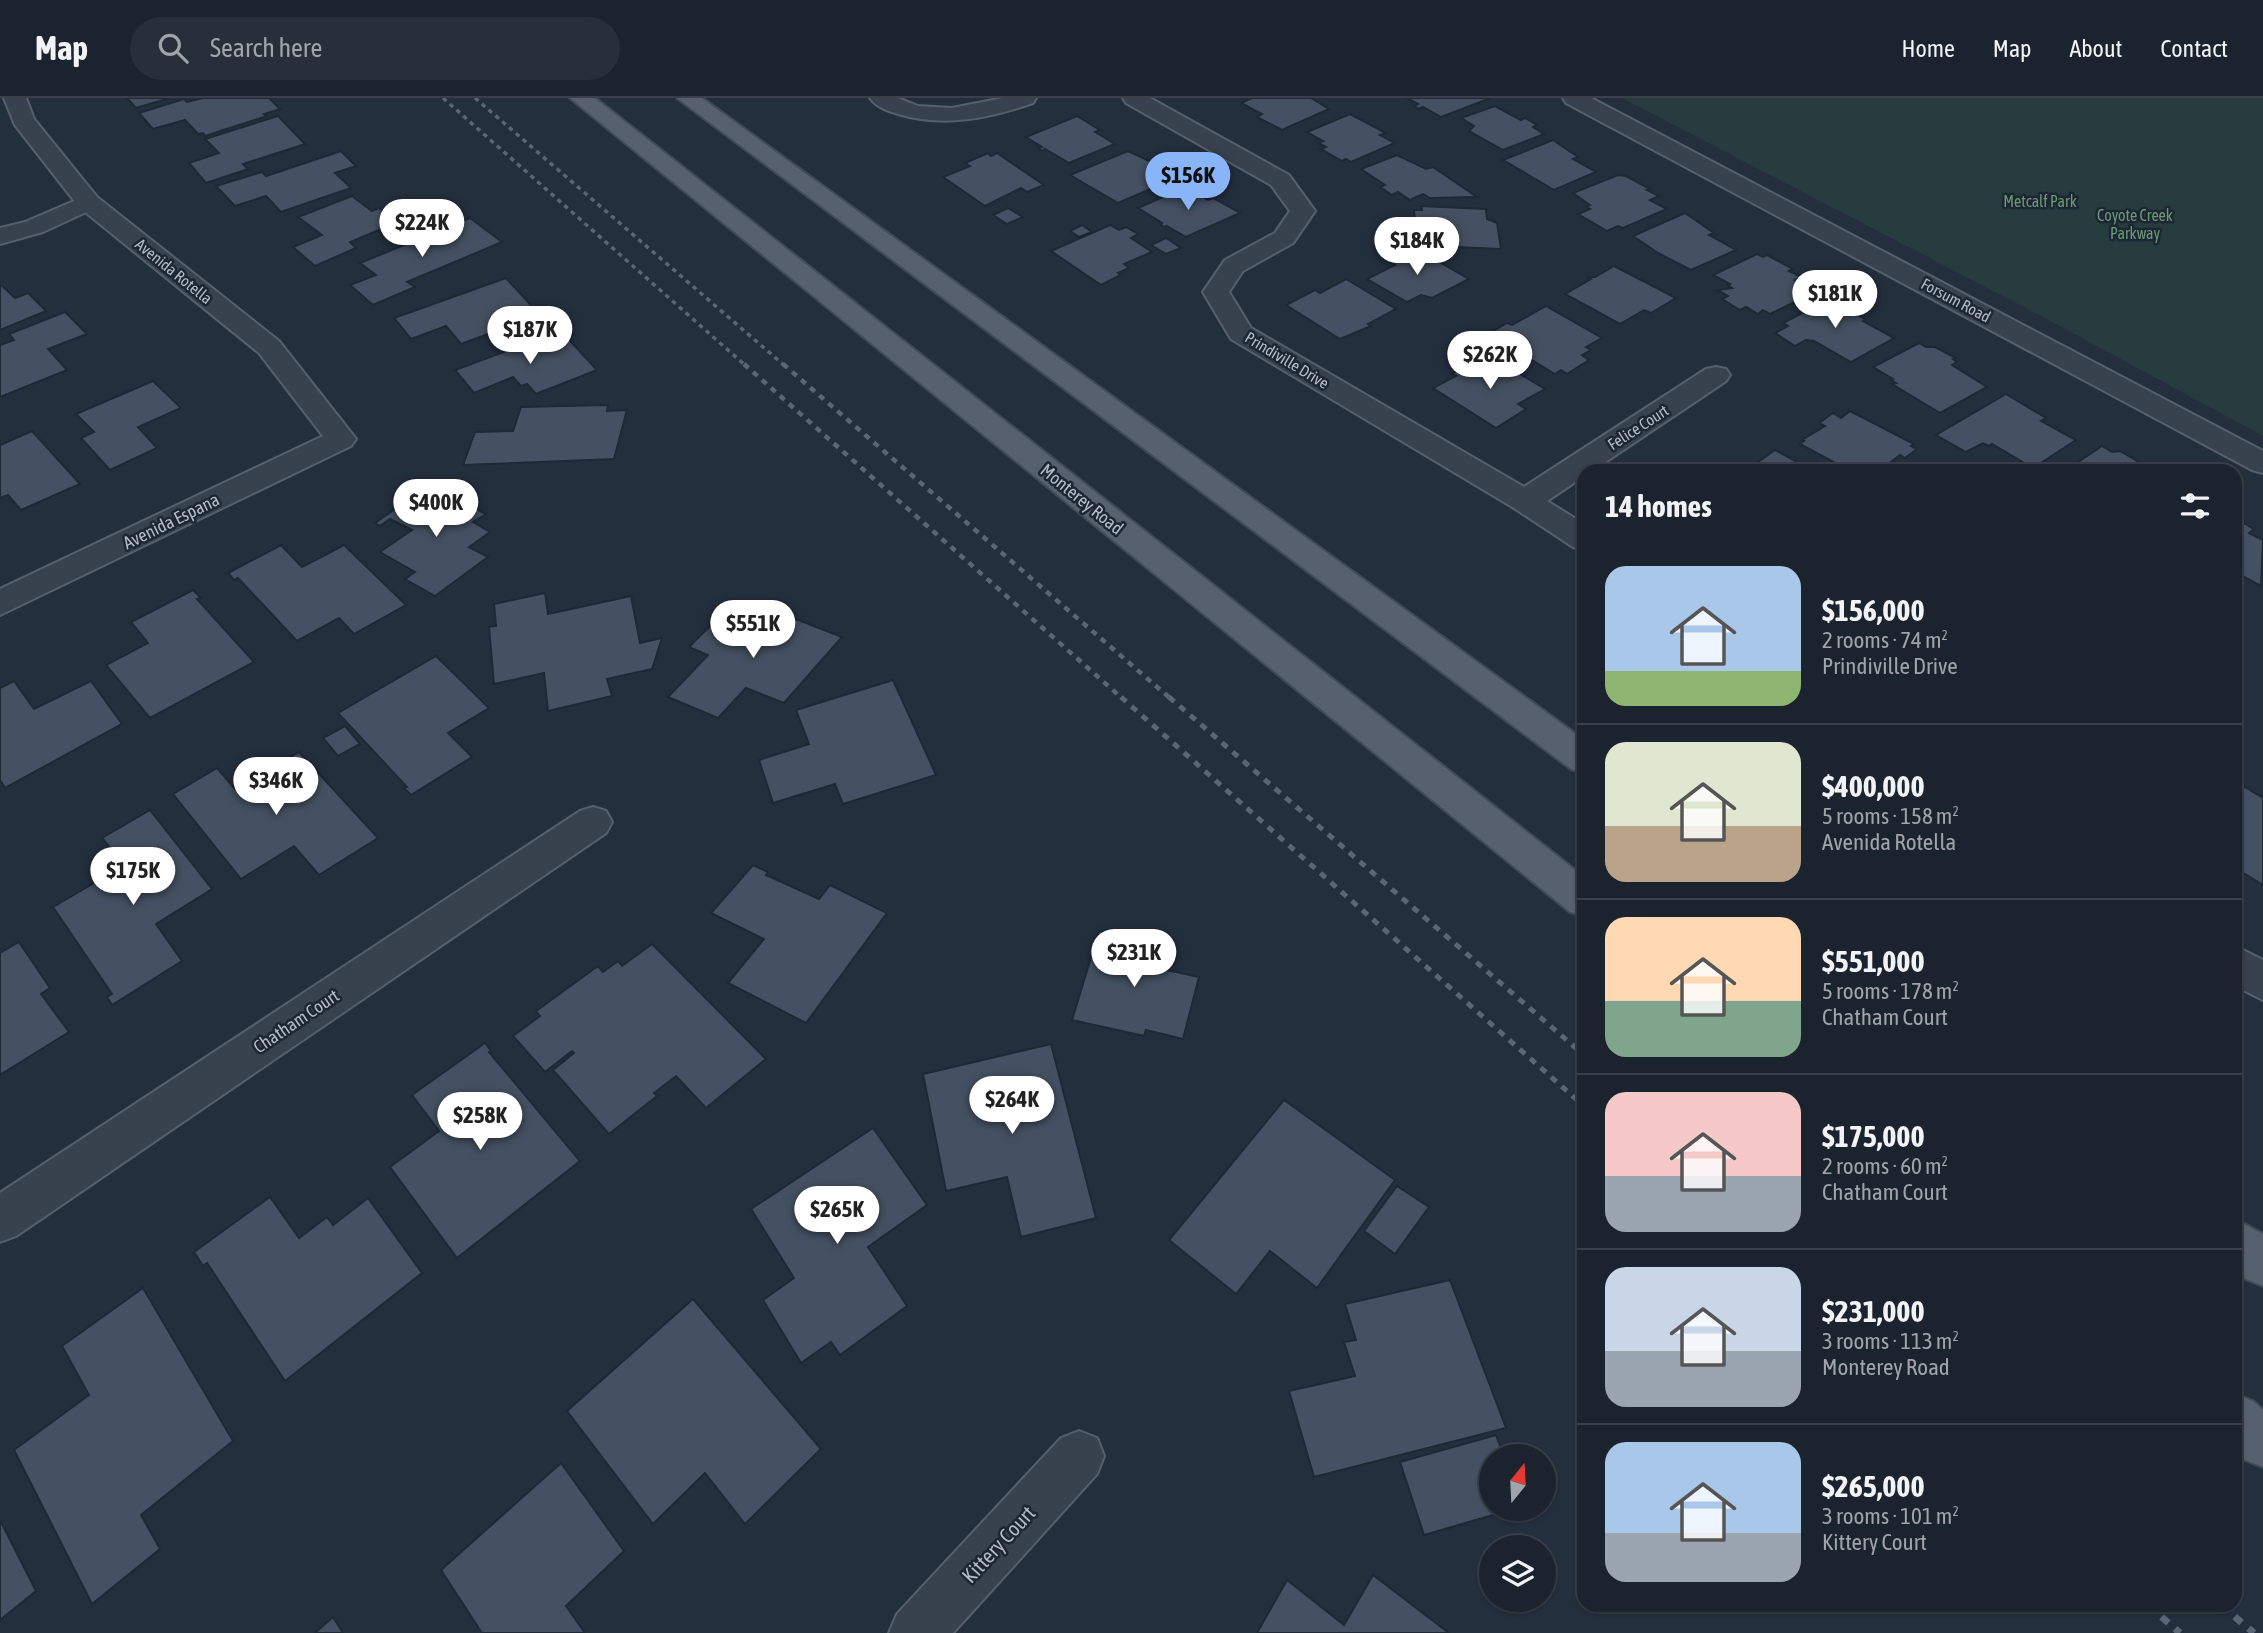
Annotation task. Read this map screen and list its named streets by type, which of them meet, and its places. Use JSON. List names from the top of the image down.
{
  "streets": {
    "main road": ["Monterey Road"],
    "street": [
      "Avenida Rotella",
      "Forsum Road",
      "Prindiville Drive",
      "Felice Court",
      "Avenida Espana",
      "Chatham Court",
      "Kittery Court"
    ]
  },
  "crossings": [
    ["Avenida Rotella", "Avenida Espana"],
    ["Prindiville Drive", "Felice Court"]
  ],
  "parks": ["Metcalf Park", "Coyote Creek Parkway"],
  "north": "top",
  "page": {
    "header": "Map",
    "search": "Search here",
    "nav": [
      "Home",
      "Map",
      "About",
      "Contact"
    ],
    "price": [
      "$156K",
      "$224K",
      "$184K",
      "$181K",
      "$187K",
      "$262K",
      "$400K",
      "$551K",
      "$346K",
      "$175K",
      "$231K",
      "$264K",
      "$258K",
      "$265K"
    ],
    "heading": "14 homes",
    "list": [
      {
        "name": "$156,000",
        "note": "2 rooms · 74 m² · Prindiville Drive"
      },
      {
        "name": "$400,000",
        "note": "5 rooms · 158 m² · Avenida Rotella"
      },
      {
        "name": "$551,000",
        "note": "5 rooms · 178 m² · Chatham Court"
      },
      {
        "name": "$175,000",
        "note": "2 rooms · 60 m² · Chatham Court"
      },
      {
        "name": "$231,000",
        "note": "3 rooms · 113 m² · Monterey Road"
      },
      {
        "name": "$265,000",
        "note": "3 rooms · 101 m² · Kittery Court"
      }
    ]
  }
}
